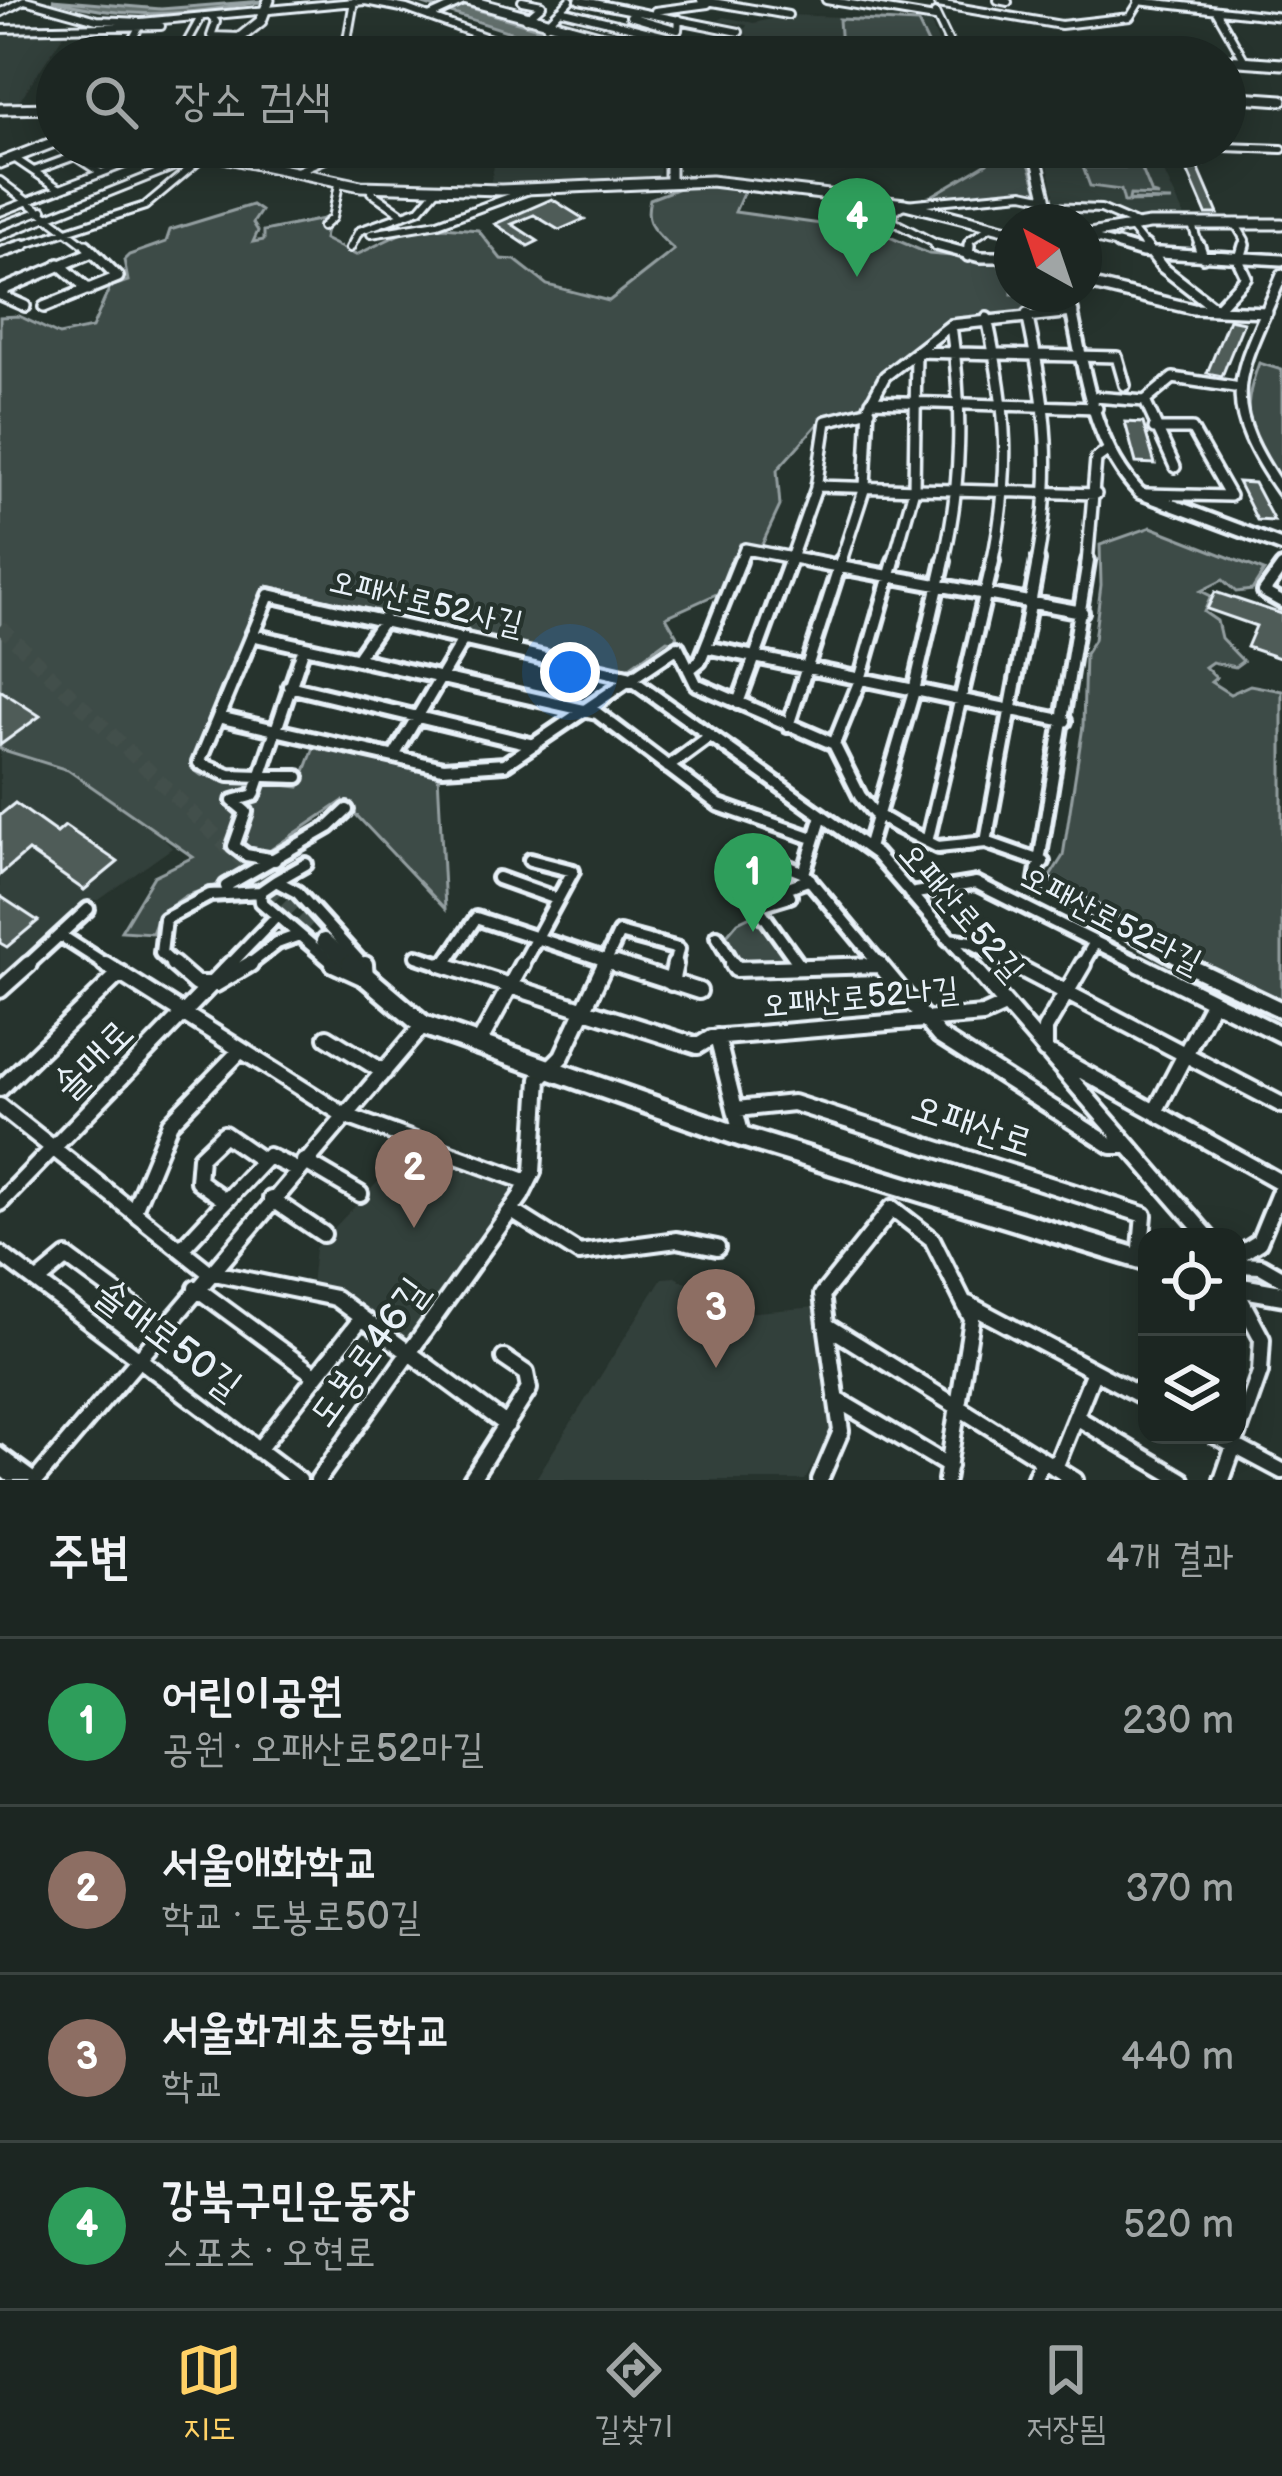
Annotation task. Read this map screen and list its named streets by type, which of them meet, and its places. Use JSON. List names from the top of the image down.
{
  "streets": {
    "street": [
      "오패산로52사길",
      "오패산로52길",
      "오패산로52라길",
      "오패산로52나길",
      "솔매로",
      "오패산로",
      "솔매로50길",
      "도봉로46길"
    ]
  },
  "crossings": [
    ["오패산로52사길", "오패산로52길"],
    ["오패산로52길", "오패산로52라길"],
    ["오패산로52길", "오패산로52나길"],
    ["오패산로", "도봉로46길"]
  ],
  "north": "top left",
  "page": {
    "search": "장소 검색",
    "pins": [
      "4",
      "1",
      "2",
      "3"
    ],
    "heading": ["주변", "4개 결과"],
    "list": [
      {
        "mark": "1",
        "name": "어린이공원",
        "note": "공원 · 오패산로52마길",
        "value": "230 m"
      },
      {
        "mark": "2",
        "name": "서울애화학교",
        "note": "학교 · 도봉로50길",
        "value": "370 m"
      },
      {
        "mark": "3",
        "name": "서울화계초등학교",
        "note": "학교",
        "value": "440 m"
      },
      {
        "mark": "4",
        "name": "강북구민운동장",
        "note": "스포츠 · 오현로",
        "value": "520 m"
      }
    ],
    "nav": ["지도", "길찾기", "저장됨"]
  }
}
